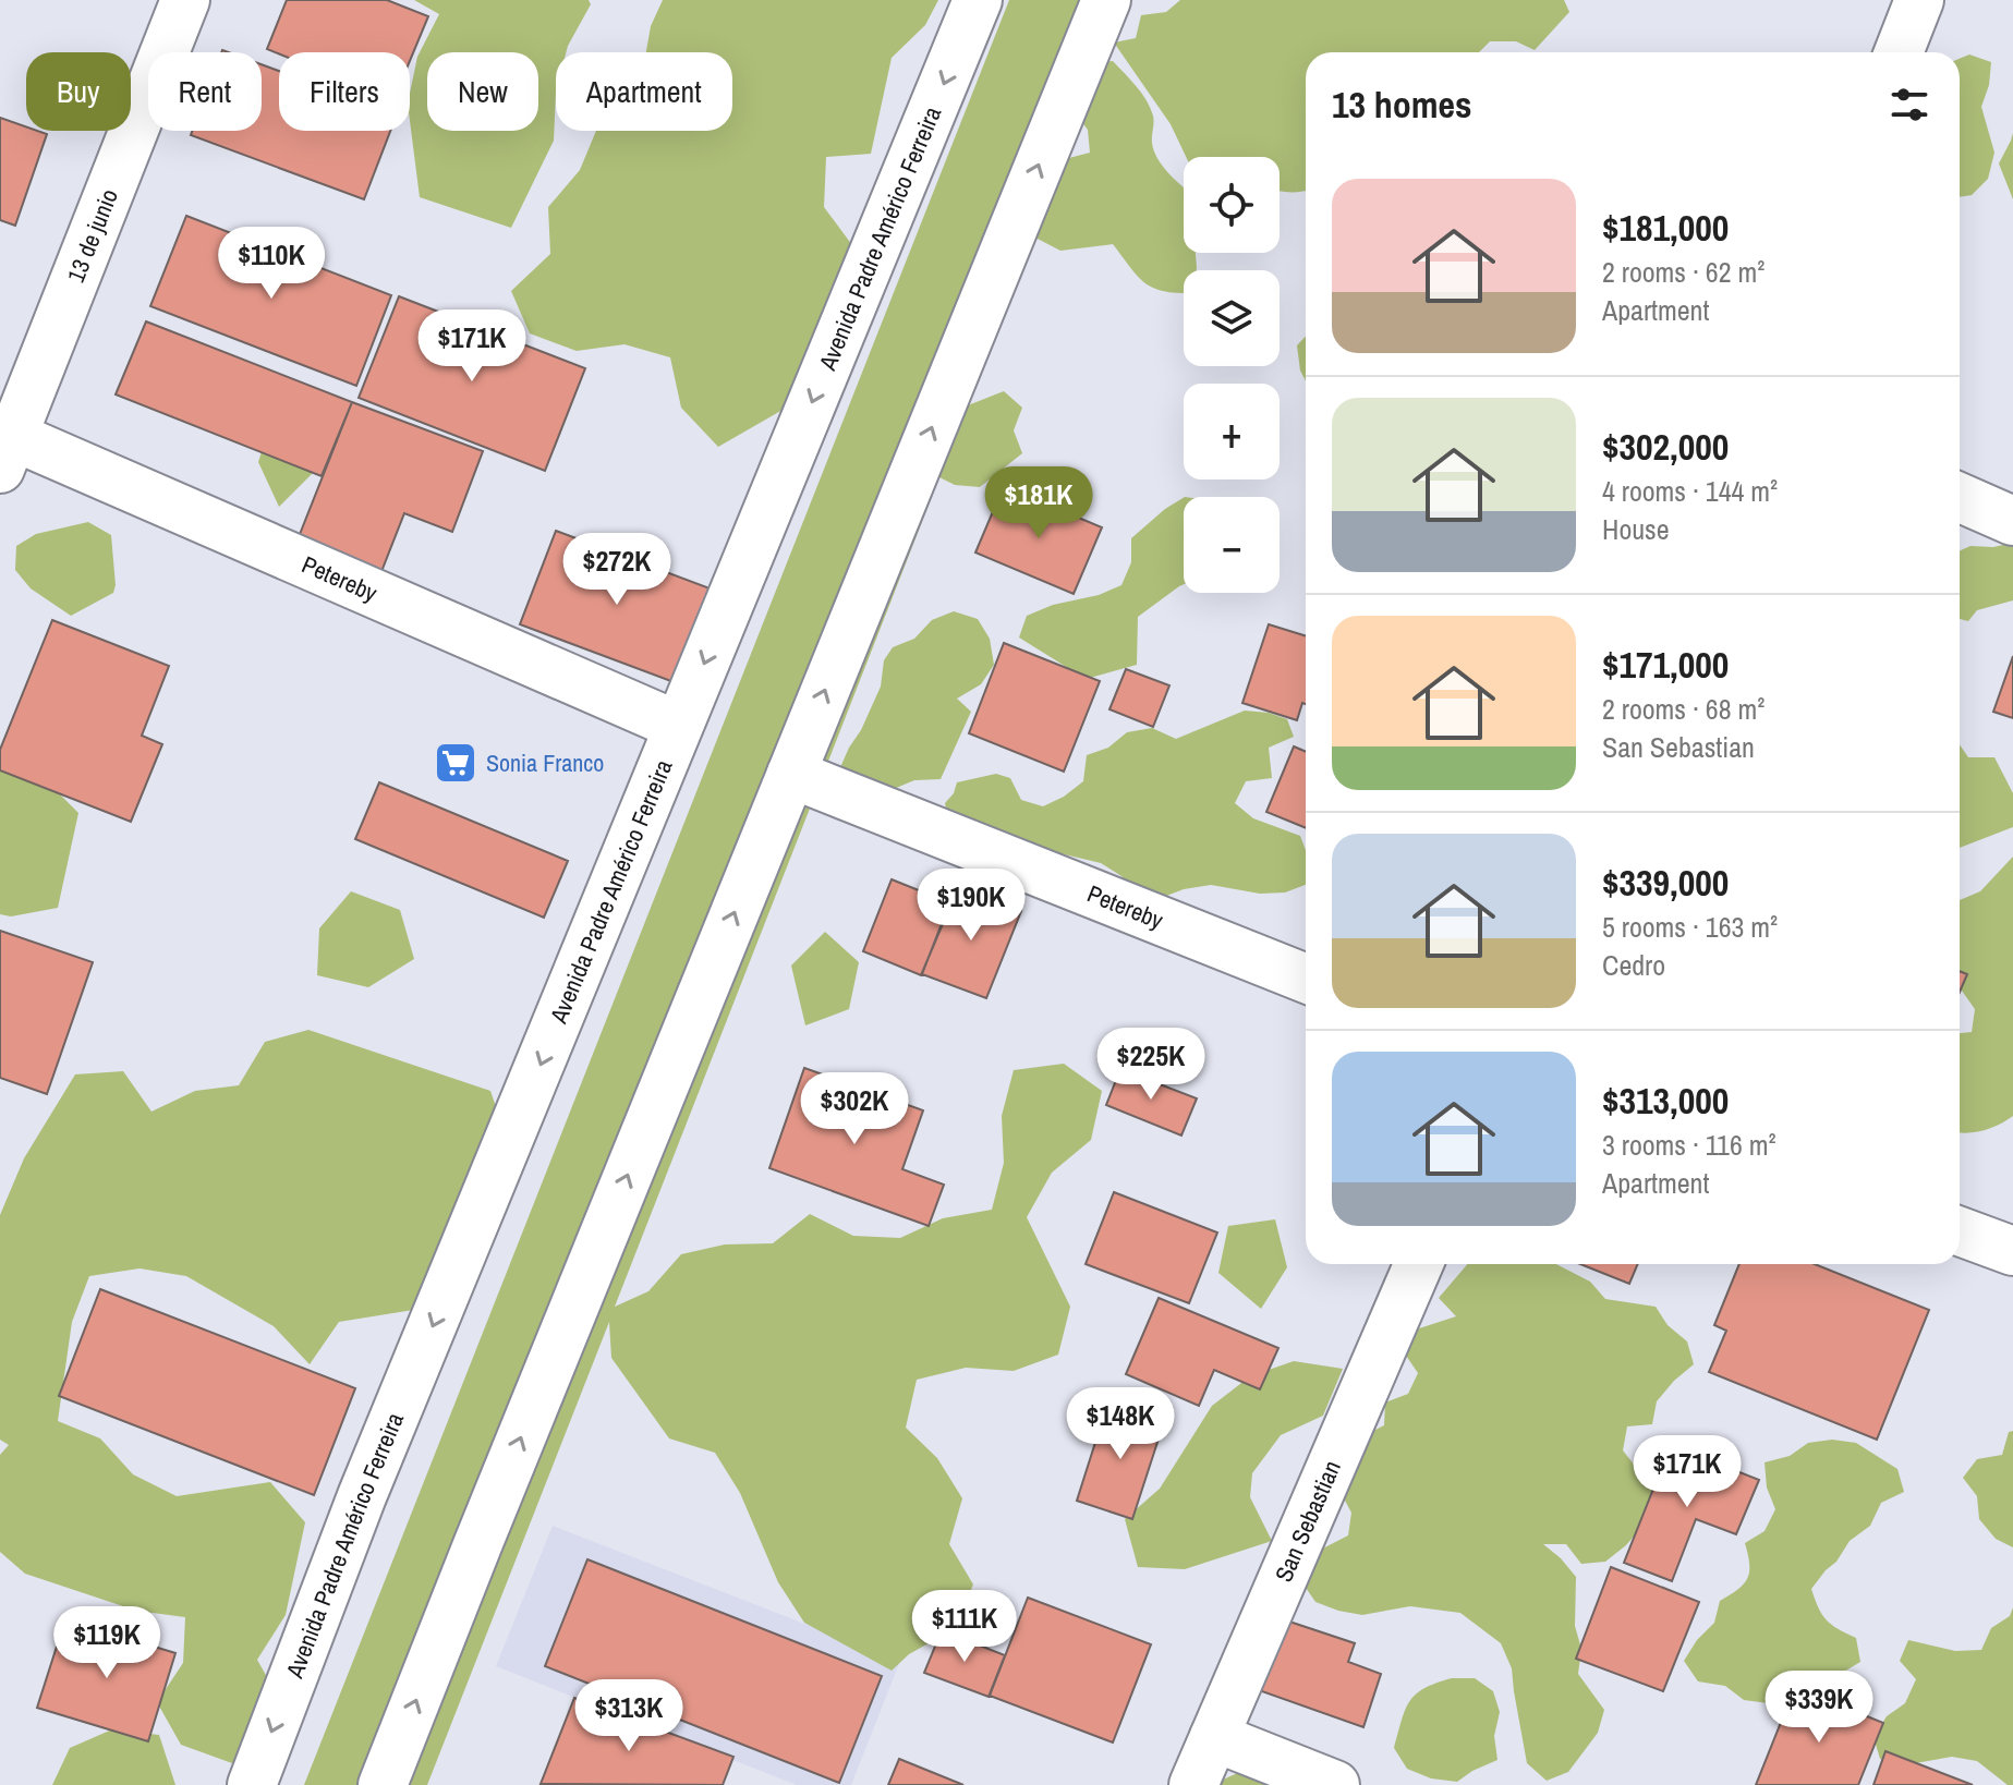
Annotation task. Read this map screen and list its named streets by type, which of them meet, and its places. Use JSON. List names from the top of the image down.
{
  "streets": {
    "street": [
      "13 de junio",
      "Avenida Padre Américo Ferreira",
      "Petereby",
      "San Sebastian"
    ]
  },
  "crossings": [
    ["13 de junio", "Petereby"],
    ["Avenida Padre Américo Ferreira", "Petereby"]
  ],
  "places": {
    "supermarket": ["Sonia Franco"]
  },
  "page": {
    "chip": [
      "Buy",
      "Rent",
      "Filters",
      "New",
      "Apartment"
    ],
    "heading": "13 homes",
    "map_buttons": ["+", "−"],
    "list": [
      {
        "name": "$181,000",
        "note": "2 rooms · 62 m² · Apartment"
      },
      {
        "name": "$302,000",
        "note": "4 rooms · 144 m² · House"
      },
      {
        "name": "$171,000",
        "note": "2 rooms · 68 m² · San Sebastian"
      },
      {
        "name": "$339,000",
        "note": "5 rooms · 163 m² · Cedro"
      },
      {
        "name": "$313,000",
        "note": "3 rooms · 116 m² · Apartment"
      }
    ],
    "price": [
      "$110K",
      "$171K",
      "$181K",
      "$272K",
      "$190K",
      "$225K",
      "$302K",
      "$148K",
      "$171K",
      "$111K",
      "$119K",
      "$339K",
      "$313K"
    ]
  }
}
